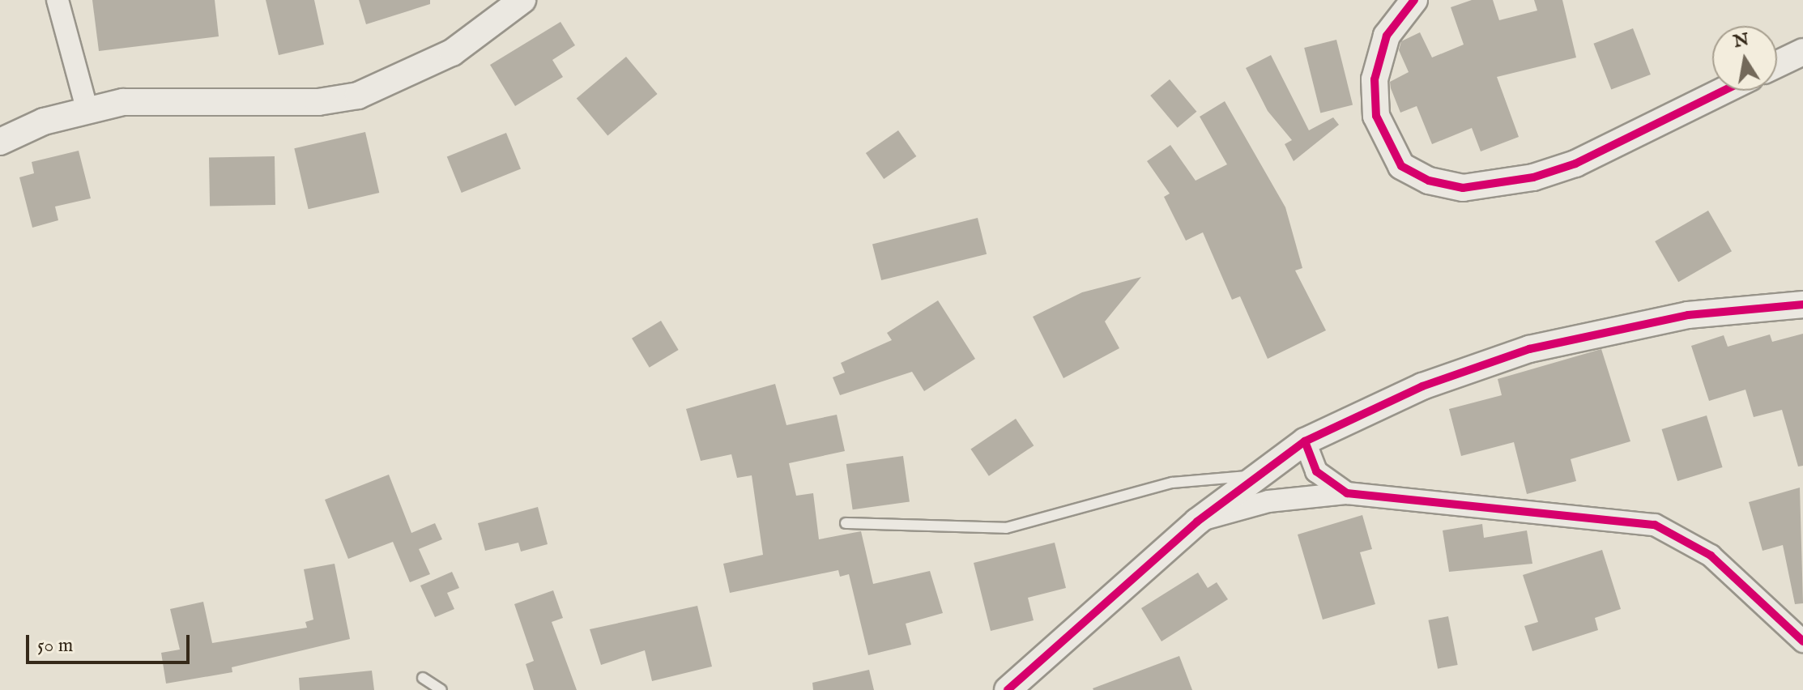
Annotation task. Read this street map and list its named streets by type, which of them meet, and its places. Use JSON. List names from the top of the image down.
{
  "scale_bar": "50 m",
  "north": "top"
}
